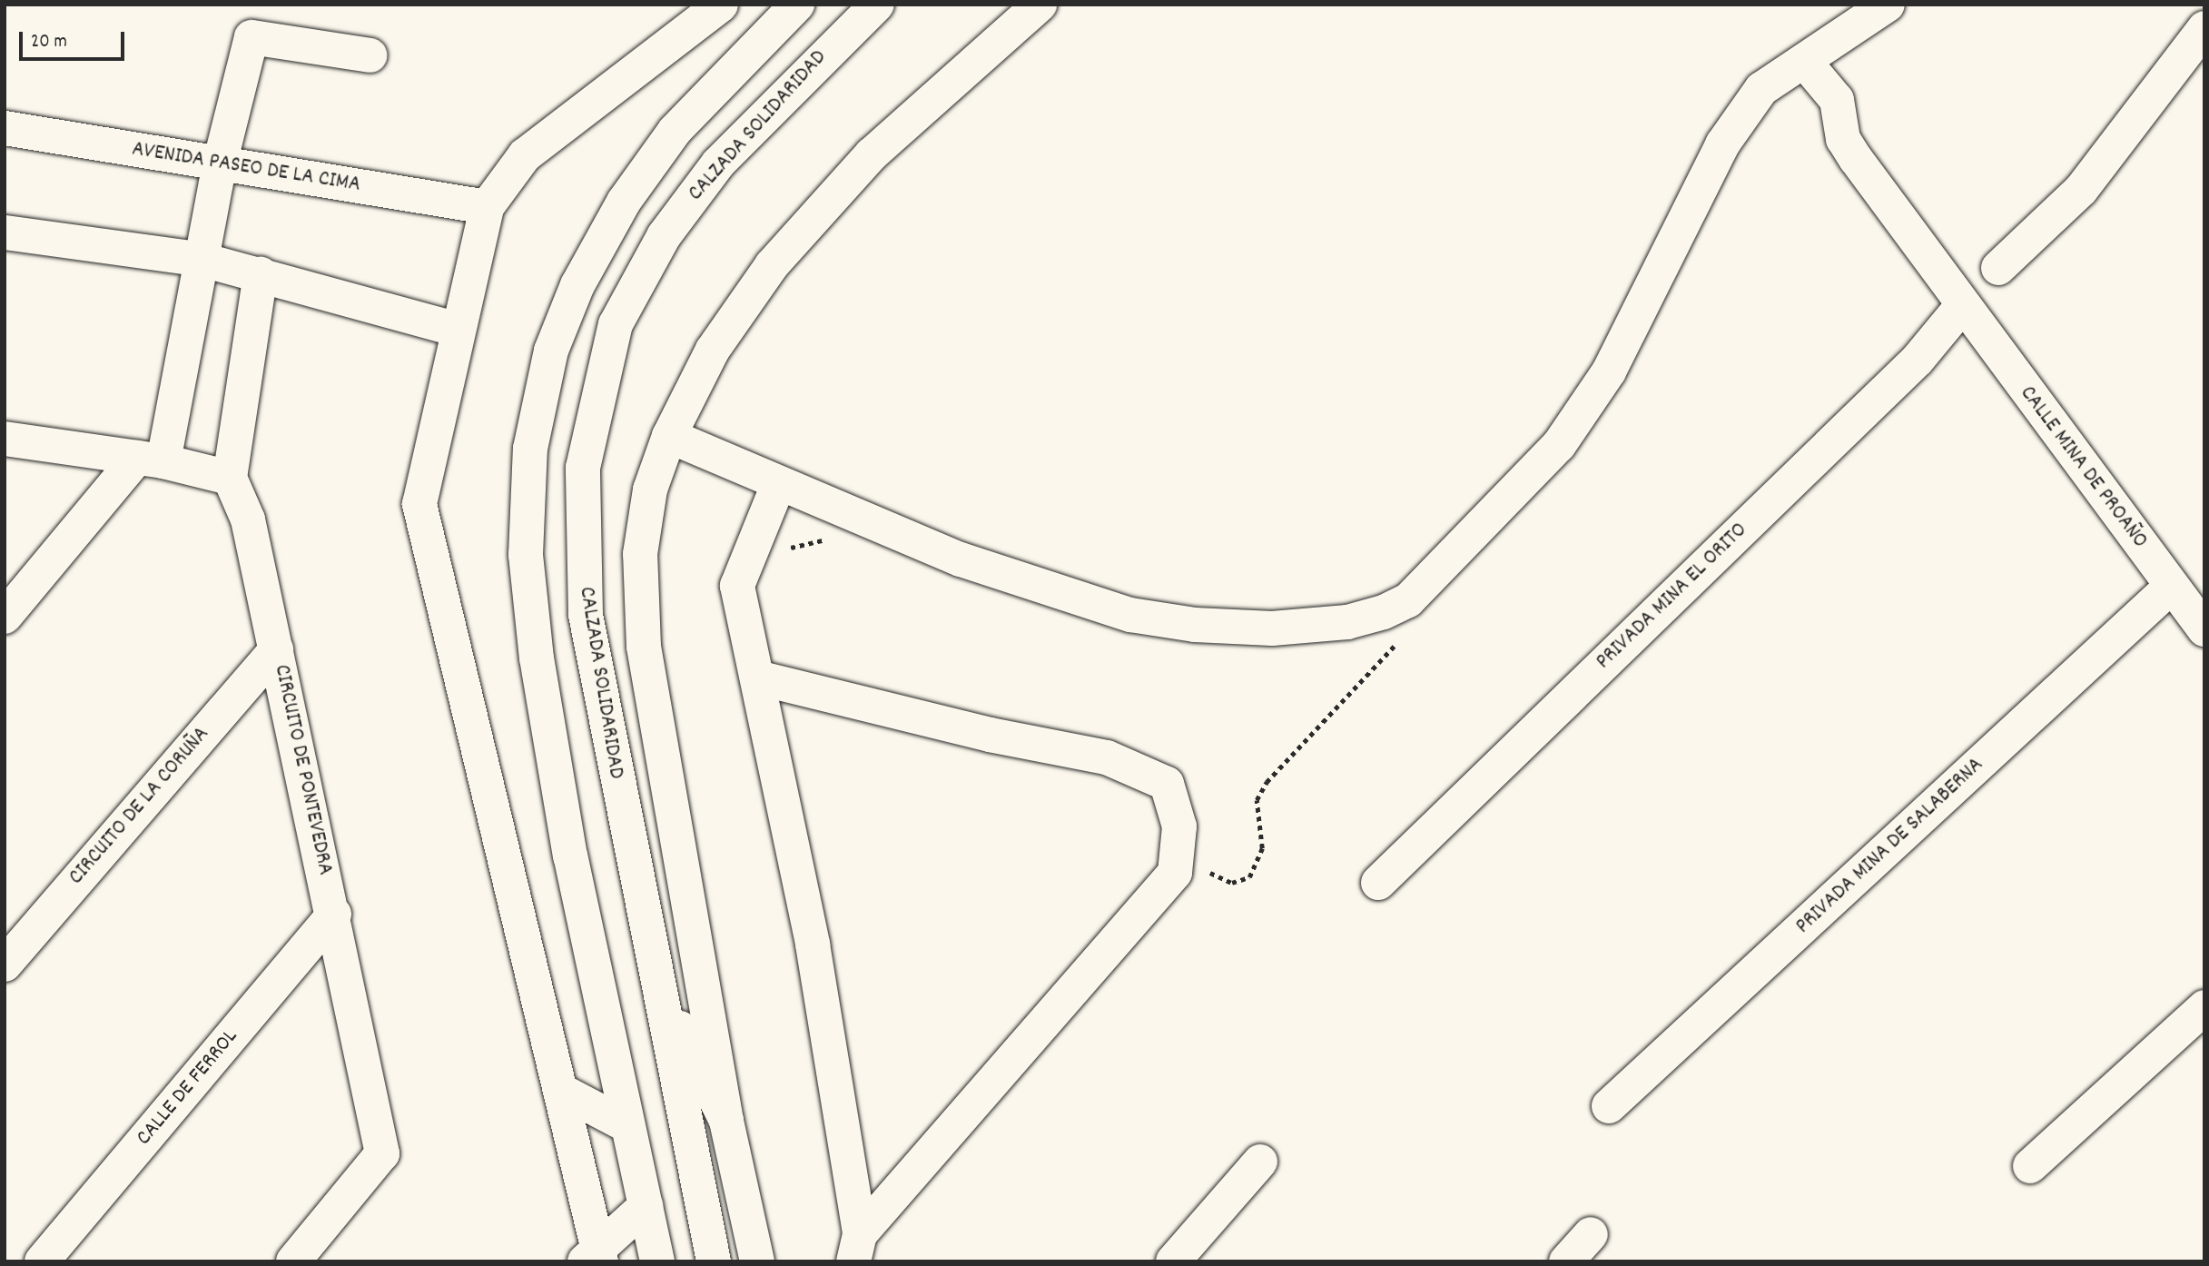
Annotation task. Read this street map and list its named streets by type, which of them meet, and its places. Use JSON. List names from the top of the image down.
{
  "streets": {
    "street": [
      "CALZADA SOLIDARIDAD",
      "AVENIDA PASEO DE LA CIMA",
      "CALLE MINA DE PROAÑO",
      "PRIVADA MINA EL ORITO",
      "CIRCUITO DE PONTEVEDRA",
      "CIRCUITO DE LA CORUÑA",
      "PRIVADA MINA DE SALABERNA",
      "CALLE DE FERROL"
    ]
  },
  "crossings": [
    ["CALLE MINA DE PROAÑO", "PRIVADA MINA EL ORITO"],
    ["CALLE MINA DE PROAÑO", "PRIVADA MINA DE SALABERNA"],
    ["CIRCUITO DE PONTEVEDRA", "CIRCUITO DE LA CORUÑA"],
    ["CIRCUITO DE PONTEVEDRA", "CALLE DE FERROL"]
  ],
  "scale_bar": "20 m"
}
